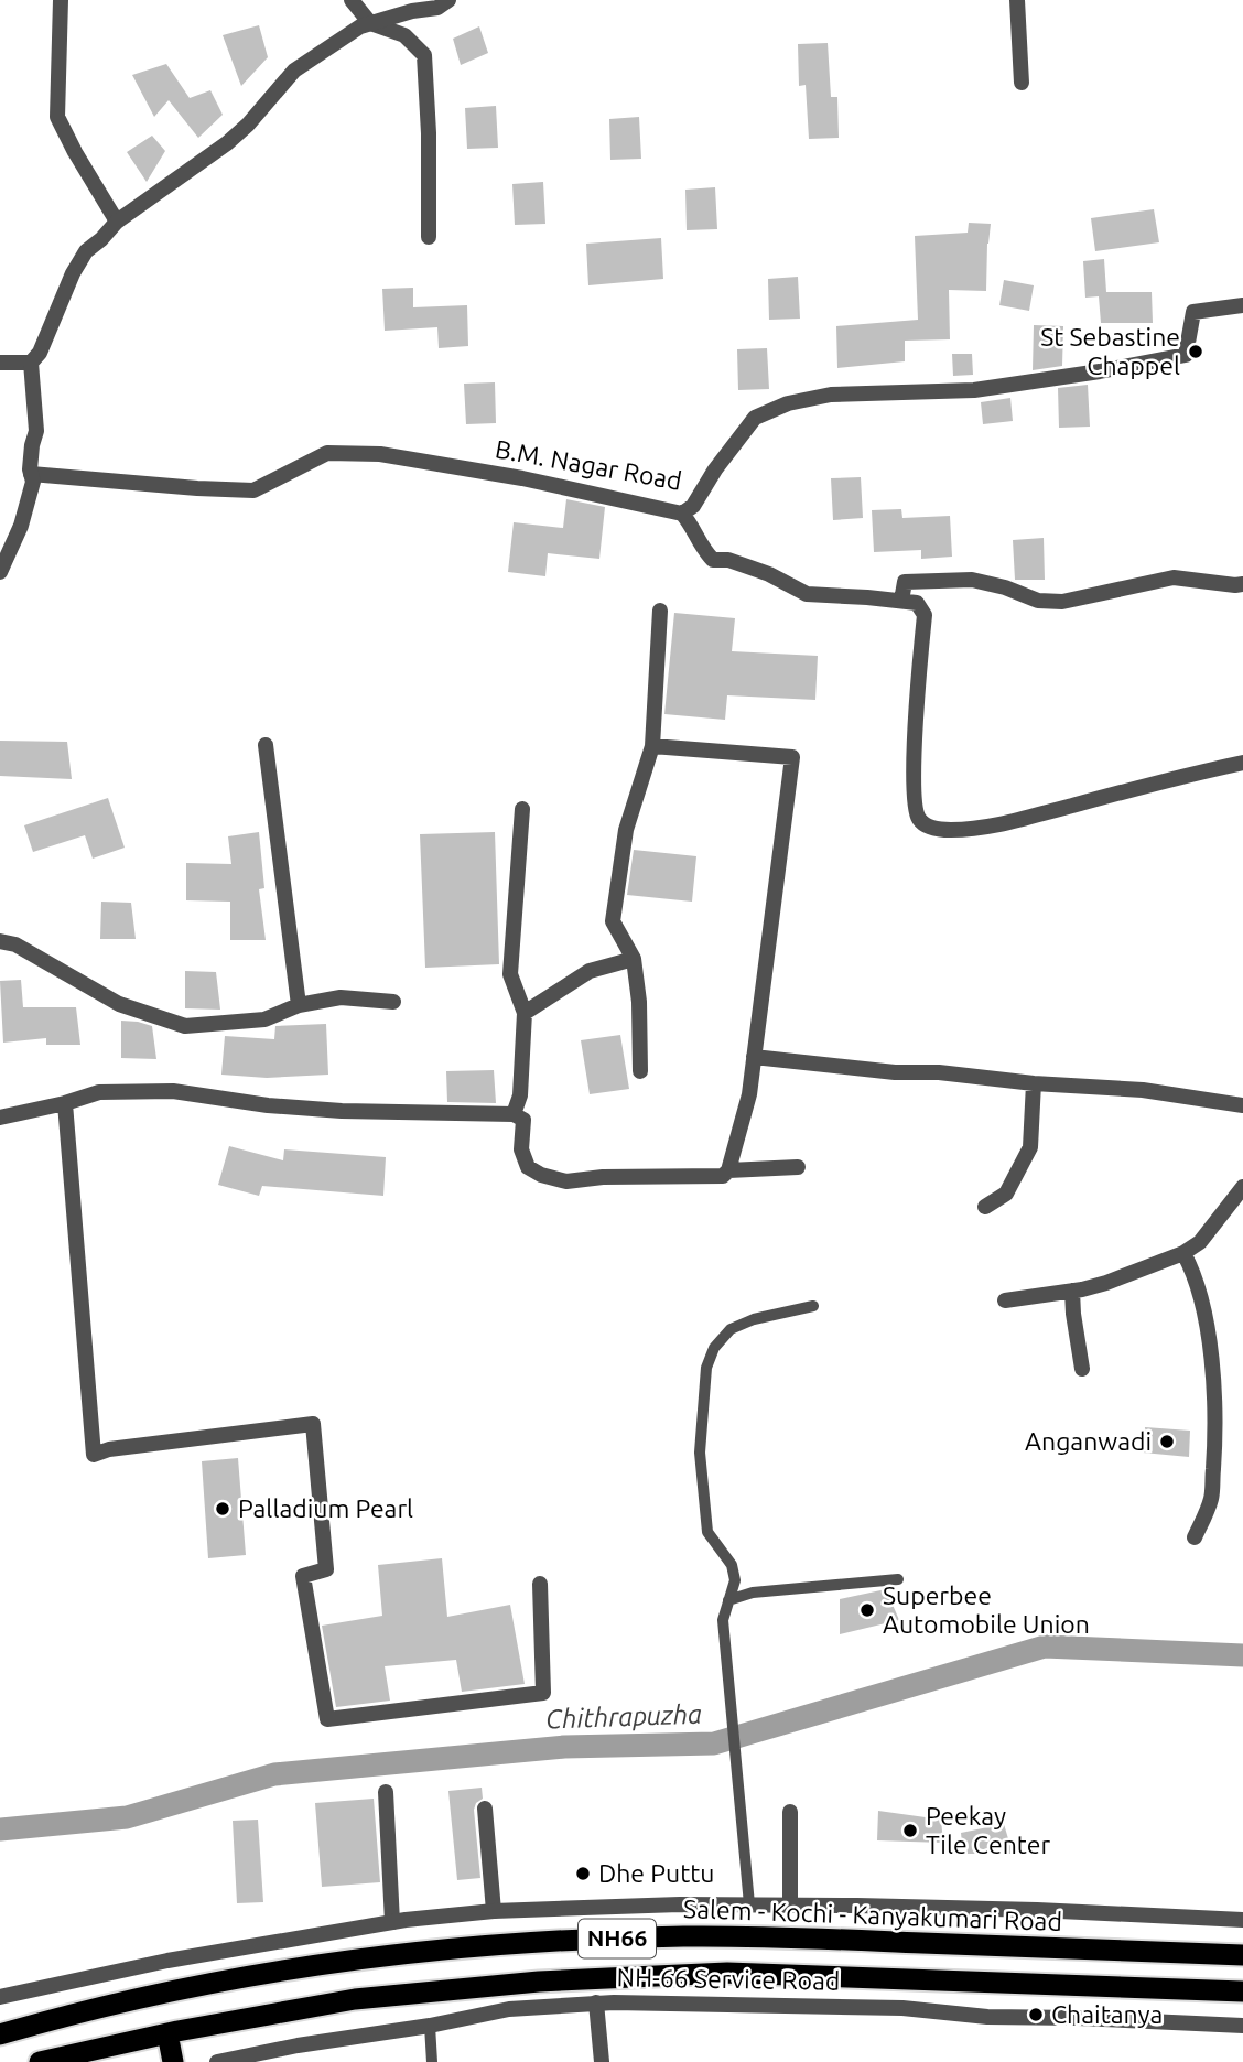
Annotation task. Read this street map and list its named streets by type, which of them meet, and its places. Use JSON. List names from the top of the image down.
{
  "streets": {
    "highway": ["Salem - Kochi - Kanyakumari Road", "NH66"],
    "street": ["B.M. Nagar Road", "NH-66 Service Road"]
  },
  "water": ["Chithrapuzha"],
  "places": [
    "St Sebastine Chappel",
    "Anganwadi",
    "Palladium Pearl",
    "Superbee Automobile Union",
    "Peekay Tile Center",
    "Dhe Puttu",
    "Chaitanya"
  ]
}
